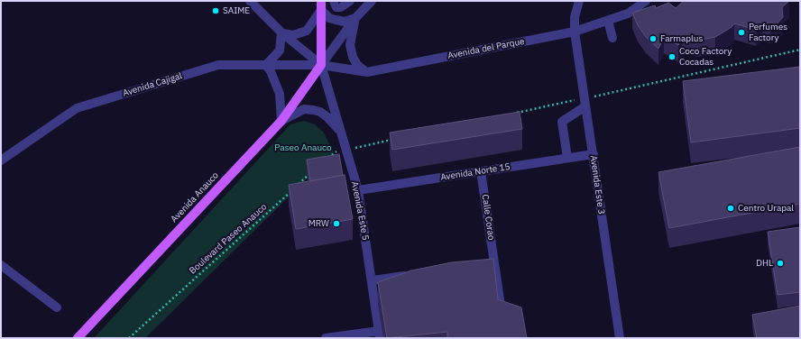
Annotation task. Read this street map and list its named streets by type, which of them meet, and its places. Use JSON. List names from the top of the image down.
{
  "streets": {
    "main road": ["Avenida Anauco"],
    "street": [
      "Avenida del Parque",
      "Avenida Cajigal",
      "Avenida Norte 15",
      "Avenida Este 3",
      "Avenida Este 5",
      "Calle Corao"
    ],
    "path": ["Boulevard Paseo Anauco"]
  },
  "crossings": [
    ["Avenida del Parque", "Avenida Cajigal"],
    ["Avenida del Parque", "Avenida Este 3"],
    ["Avenida del Parque", "Avenida Anauco"],
    ["Avenida del Parque", "Avenida Este 5"],
    ["Avenida Cajigal", "Avenida Anauco"],
    ["Avenida Cajigal", "Avenida Este 5"],
    ["Avenida Norte 15", "Avenida Este 3"],
    ["Avenida Norte 15", "Avenida Este 5"],
    ["Avenida Norte 15", "Calle Corao"],
    ["Avenida Anauco", "Avenida Este 5"]
  ],
  "parks": ["Paseo Anauco"],
  "places": [
    "SAIME",
    "Perfumes Factory",
    "Farmaplus",
    "Coco Factory Cocadas",
    "Centro Urapal",
    "MRW",
    "DHL"
  ]
}
